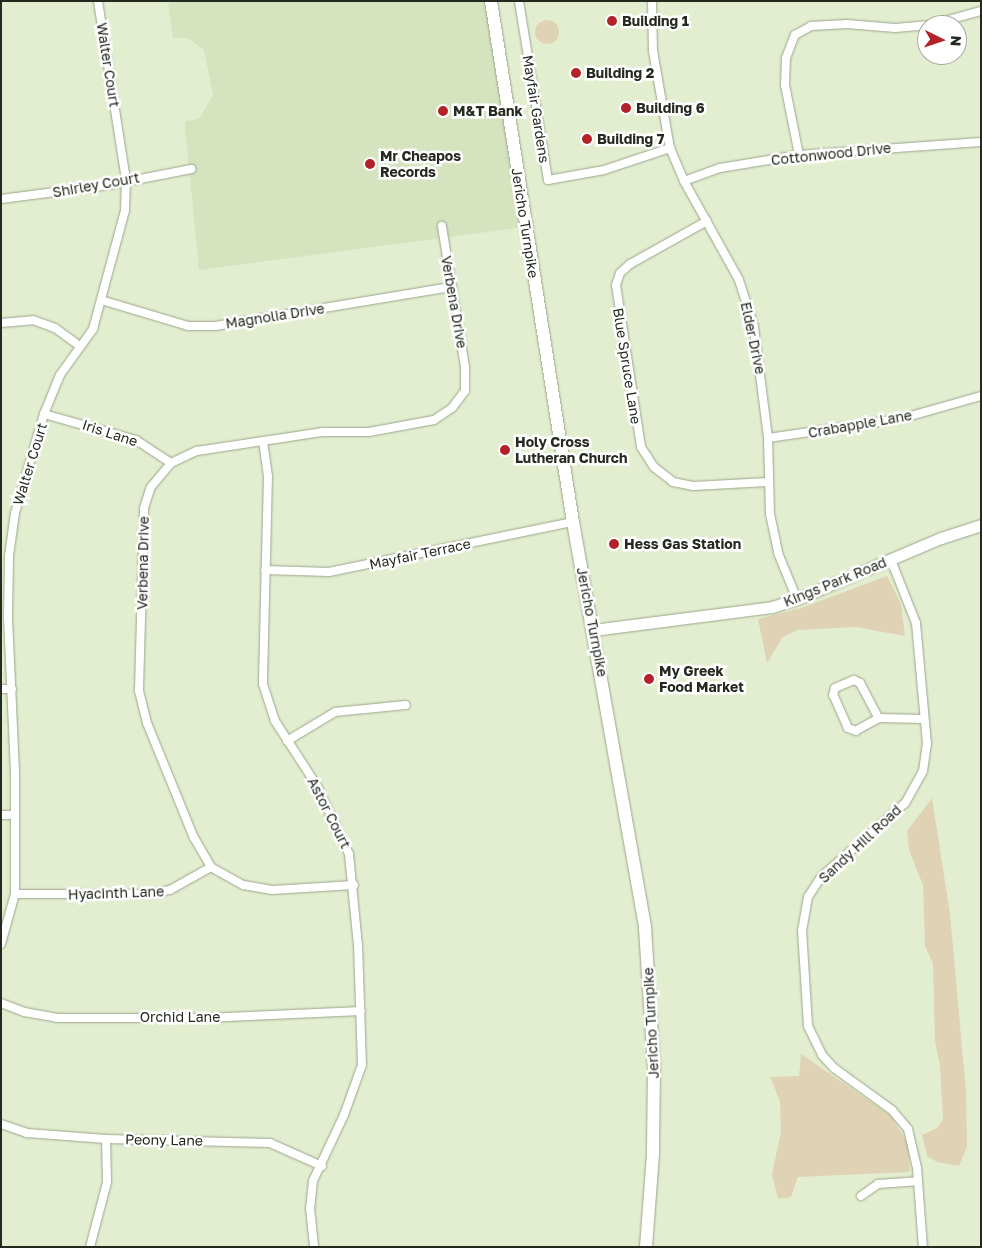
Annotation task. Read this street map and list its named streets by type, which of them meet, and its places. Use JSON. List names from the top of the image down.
{
  "streets": {
    "main road": ["Jericho Turnpike"],
    "street": [
      "Walter Court",
      "Mayfair Gardens",
      "Cottonwood Drive",
      "Shirley Court",
      "Verbena Drive",
      "Magnolia Drive",
      "Elder Drive",
      "Blue Spruce Lane",
      "Crabapple Lane",
      "Iris Lane",
      "Mayfair Terrace",
      "Kings Park Road",
      "Astor Court",
      "Sandy Hill Road",
      "Hyacinth Lane",
      "Orchid Lane",
      "Peony Lane"
    ]
  },
  "crossings": [
    ["Walter Court", "Shirley Court"],
    ["Walter Court", "Magnolia Drive"],
    ["Walter Court", "Iris Lane"],
    ["Walter Court", "Hyacinth Lane"],
    ["Mayfair Gardens", "Elder Drive"],
    ["Cottonwood Drive", "Elder Drive"],
    ["Jericho Turnpike", "Mayfair Terrace"],
    ["Jericho Turnpike", "Kings Park Road"],
    ["Verbena Drive", "Magnolia Drive"],
    ["Verbena Drive", "Iris Lane"],
    ["Verbena Drive", "Astor Court"],
    ["Verbena Drive", "Hyacinth Lane"],
    ["Elder Drive", "Blue Spruce Lane"],
    ["Elder Drive", "Crabapple Lane"],
    ["Elder Drive", "Kings Park Road"],
    ["Mayfair Terrace", "Astor Court"],
    ["Kings Park Road", "Sandy Hill Road"],
    ["Astor Court", "Orchid Lane"],
    ["Astor Court", "Peony Lane"]
  ],
  "places": [
    "Building 1",
    "Building 2",
    "Building 6",
    "M&T Bank",
    "Building 7",
    "Mr Cheapos Records",
    "Holy Cross Lutheran Church",
    "Hess Gas Station",
    "My Greek Food Market"
  ],
  "north": "right"
}
